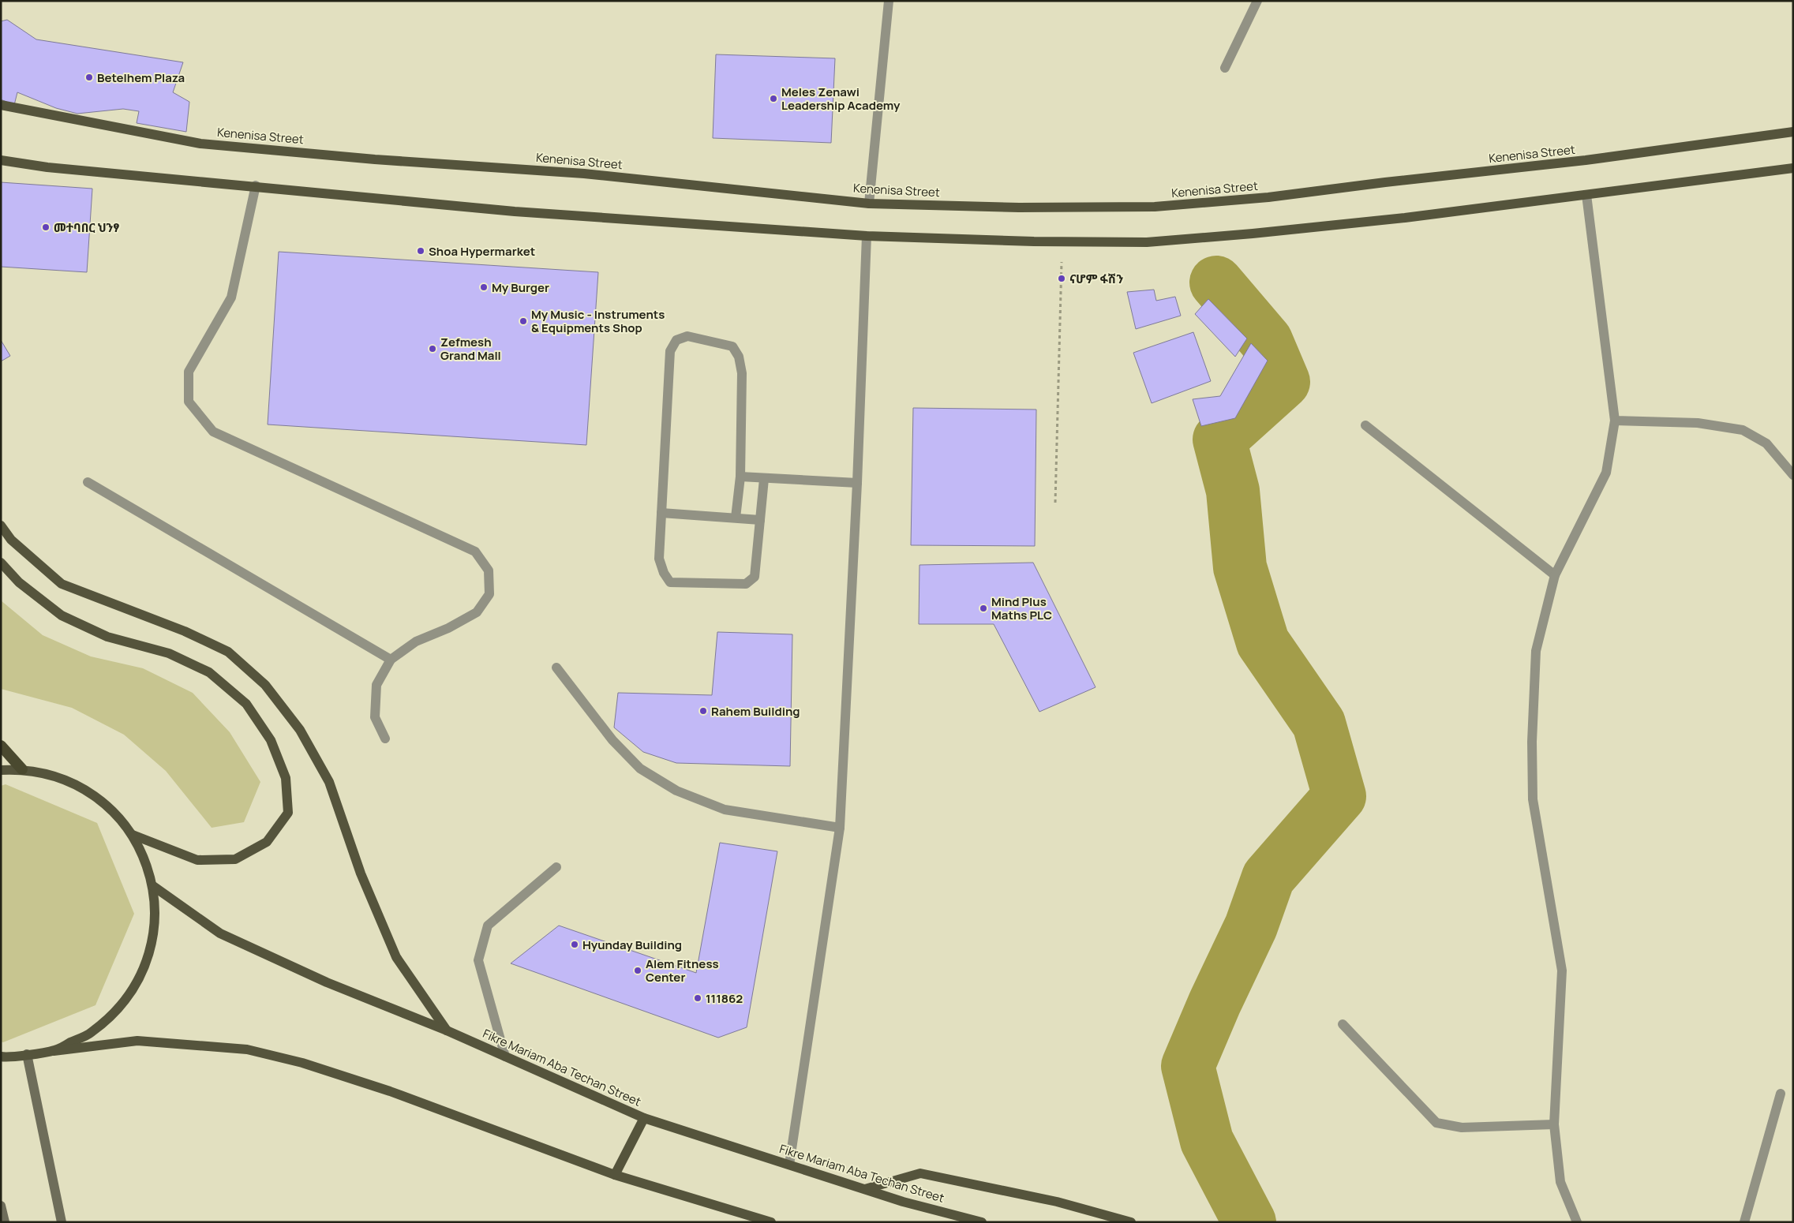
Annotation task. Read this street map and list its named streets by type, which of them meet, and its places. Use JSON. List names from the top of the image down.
{
  "streets": {
    "main road": ["Kenenisa Street", "Fikre Mariam Aba Techan Street"]
  },
  "places": [
    "Betelhem Plaza",
    "Meles Zenawi Leadership Academy",
    "መተባበር ህንፃ",
    "Shoa Hypermarket",
    "ናሆም ፋሽን",
    "My Burger",
    "My Music - Instruments & Equipments Shop",
    "Zefmesh Grand Mall",
    "Mind Plus Maths PLC",
    "Rahem Building",
    "Hyunday Building",
    "Alem Fitness Center",
    "111862"
  ]
}
